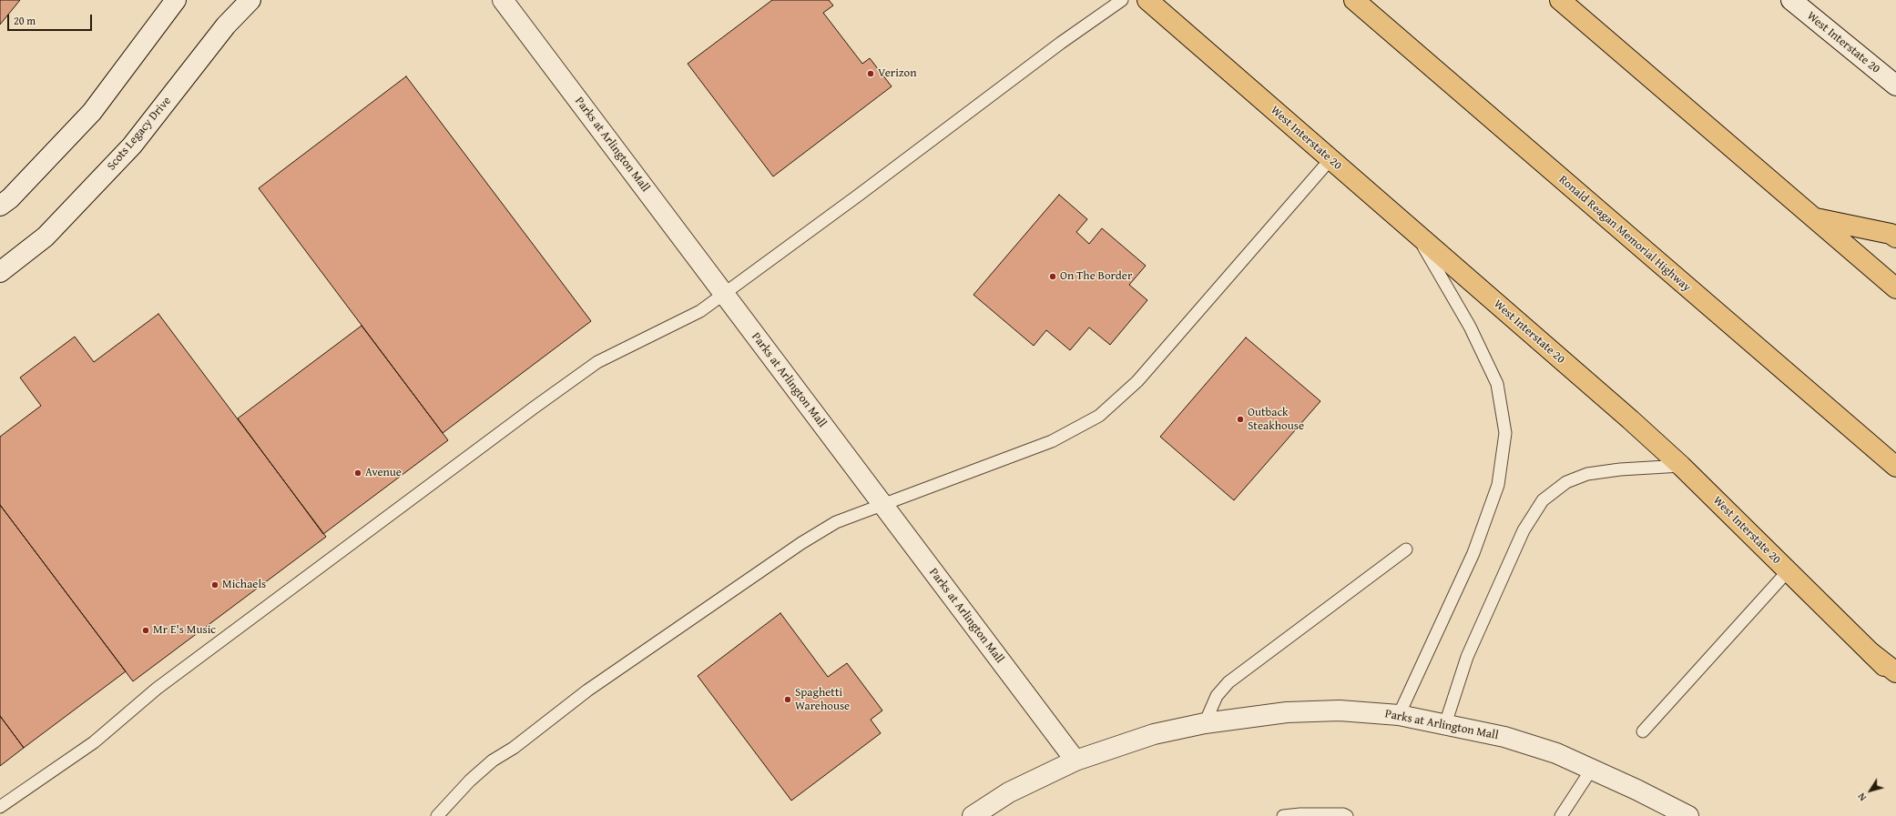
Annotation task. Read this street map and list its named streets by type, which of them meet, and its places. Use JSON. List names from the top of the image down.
{
  "streets": {
    "main road": ["West Interstate 20", "Ronald Reagan Memorial Highway"],
    "street": ["Scots Legacy Drive", "Parks at Arlington Mall"]
  },
  "places": [
    "Verizon",
    "On The Border",
    "Outback Steakhouse",
    "Avenue",
    "Michaels",
    "Mr E's Music",
    "Spaghetti Warehouse"
  ],
  "scale_bar": "20 m",
  "north": "bottom left"
}
